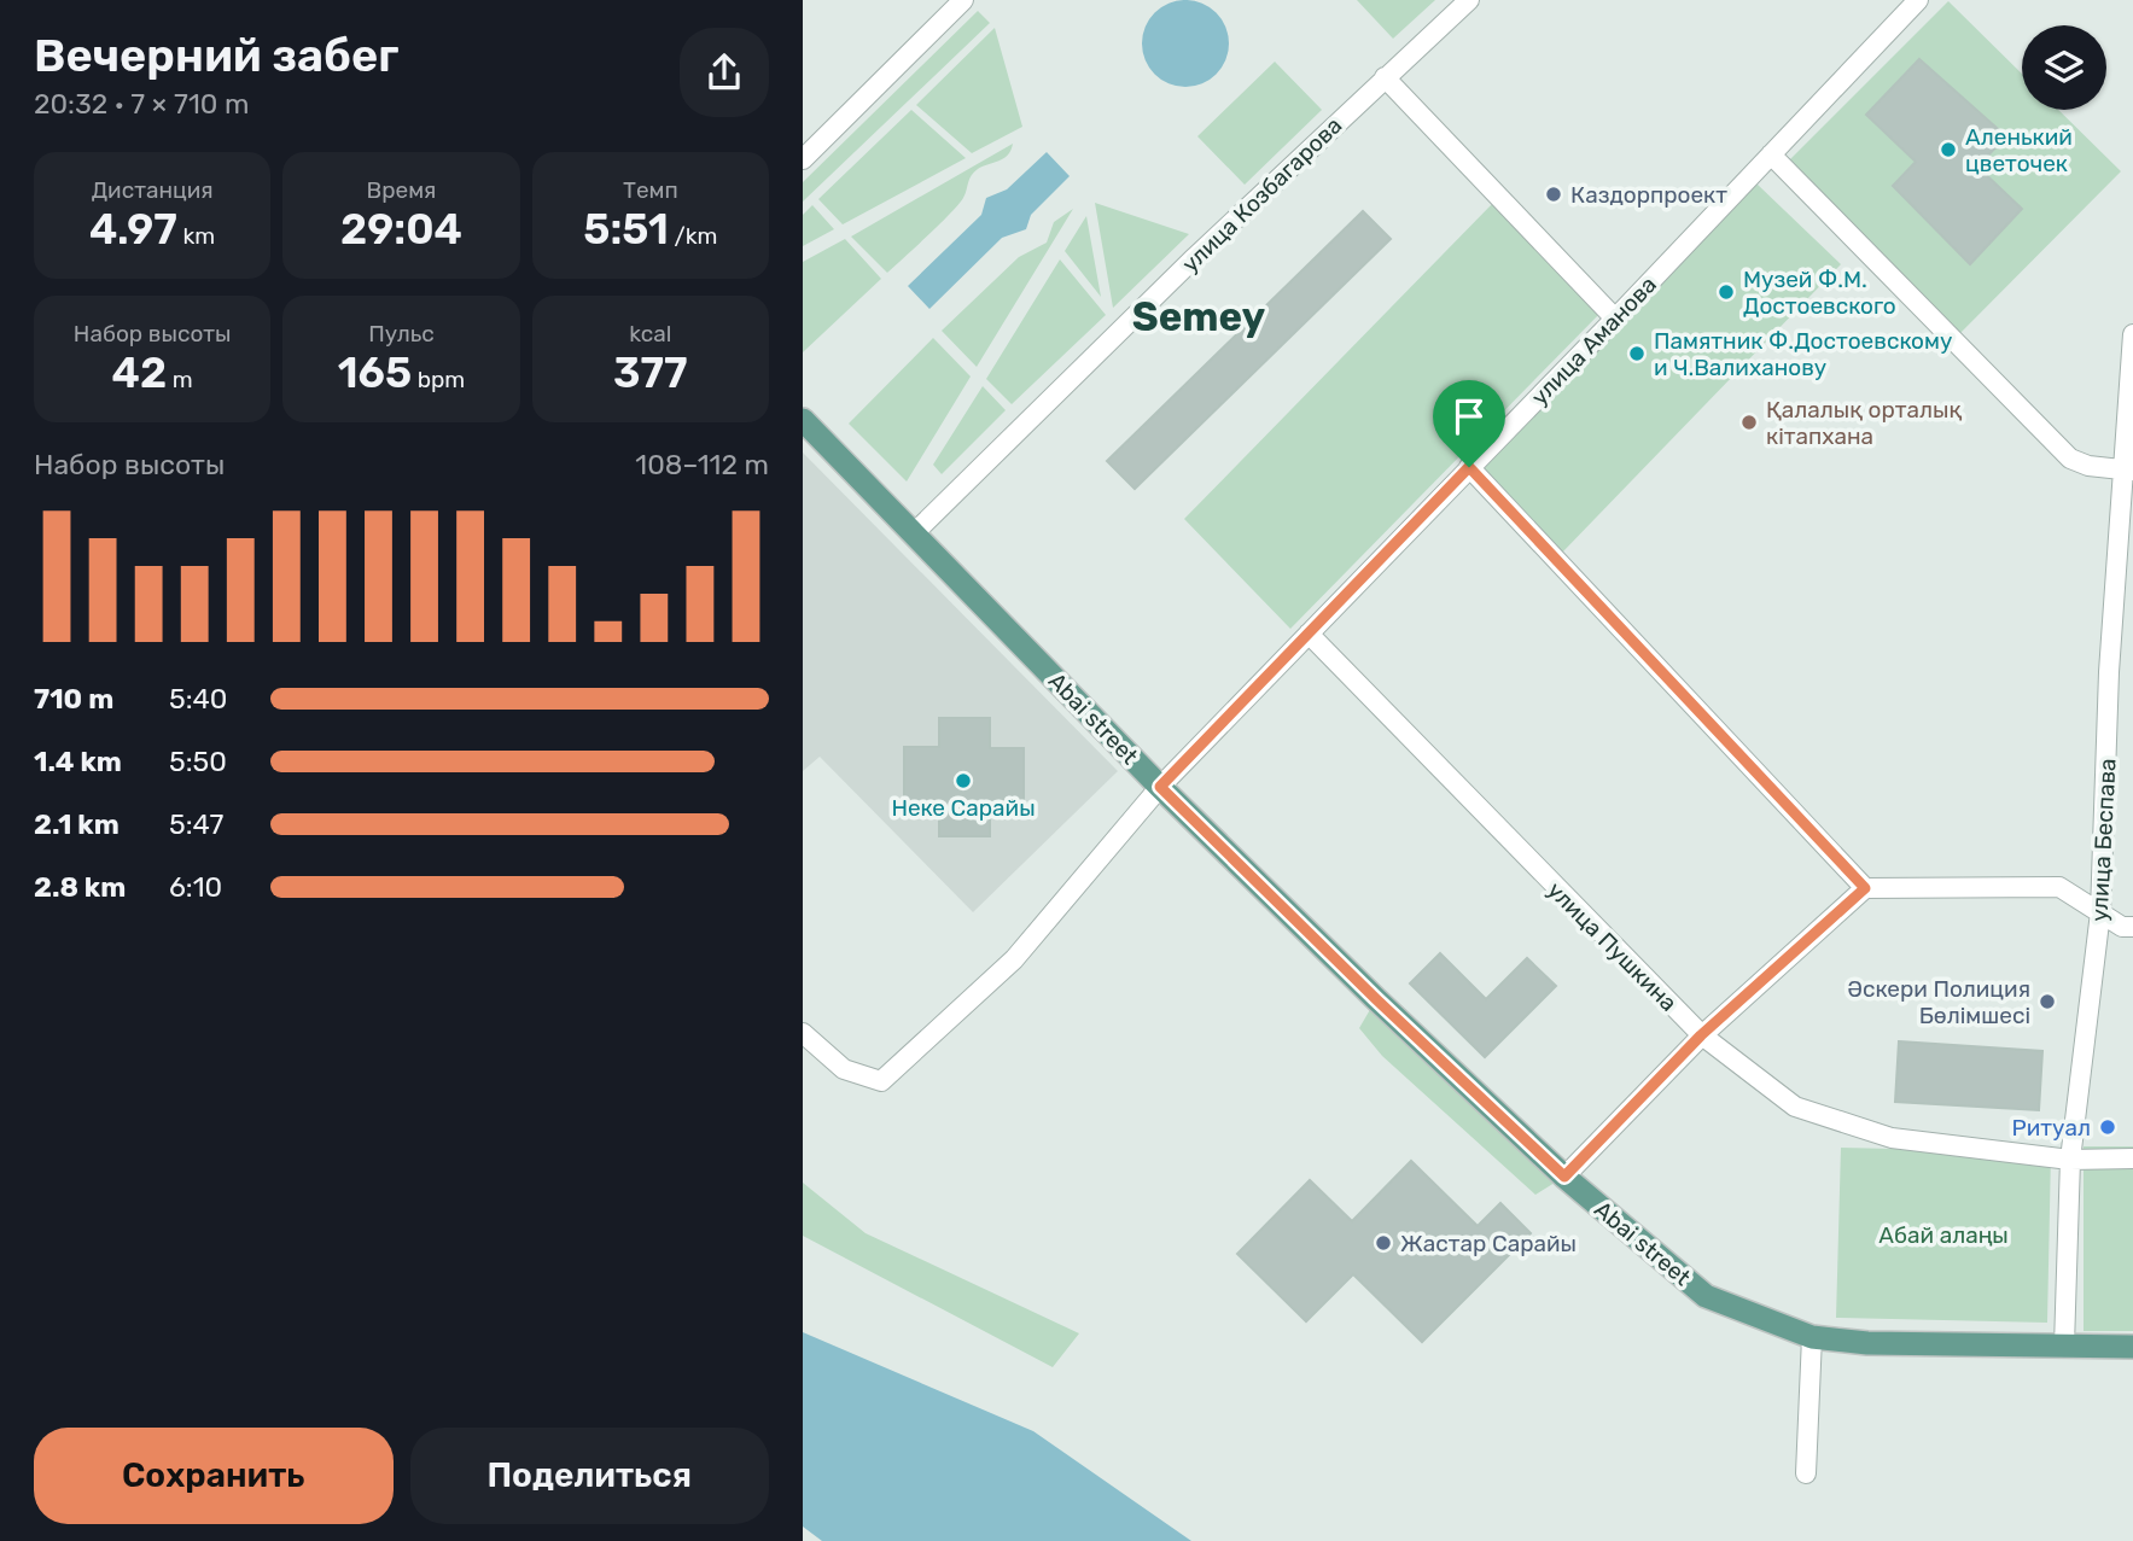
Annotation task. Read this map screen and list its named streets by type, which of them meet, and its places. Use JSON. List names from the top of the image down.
{
  "streets": {
    "main road": ["Abai street"],
    "street": [
      "улица Козбагарова",
      "улица Аманова",
      "улица Беспава",
      "улица Пушкина"
    ]
  },
  "crossings": [
    ["улица Козбагарова", "Abai street"],
    ["улица Аманова", "Abai street"],
    ["улица Аманова", "улица Пушкина"],
    ["Abai street", "улица Беспава"],
    ["улица Беспава", "улица Пушкина"]
  ],
  "districts": ["Semey"],
  "parks": ["Абай алаңы"],
  "places": [
    "Аленький цветочек",
    "Каздорпроект",
    "Музей Ф.М. Достоевского",
    "Памятник Ф.Достоевскому и Ч.Валиханову",
    "Қалалық орталық кітапхана",
    "Неке Сарайы",
    "Әскери Полиция Бөлімшесі",
    "Ритуал",
    "Жастар Сарайы"
  ],
  "page": {
    "heading": ["Вечерний забег", "20:32 · 7 × 710 m"],
    "stats": [
      ["Дистанция", "4.97 km"],
      ["Время", "29:04"],
      ["Темп", "5:51 /km"],
      ["Набор высоты", "42 m"],
      ["Пульс", "165 bpm"],
      ["kcal", "377"]
    ],
    "chart": ["Набор высоты", "108–112 m"],
    "list": [
      {
        "name": "710 m",
        "note": "5:40"
      },
      {
        "name": "1.4 km",
        "note": "5:50"
      },
      {
        "name": "2.1 km",
        "note": "5:47"
      },
      {
        "name": "2.8 km",
        "note": "6:10"
      }
    ],
    "buttons": ["Сохранить", "Поделиться"]
  }
}
